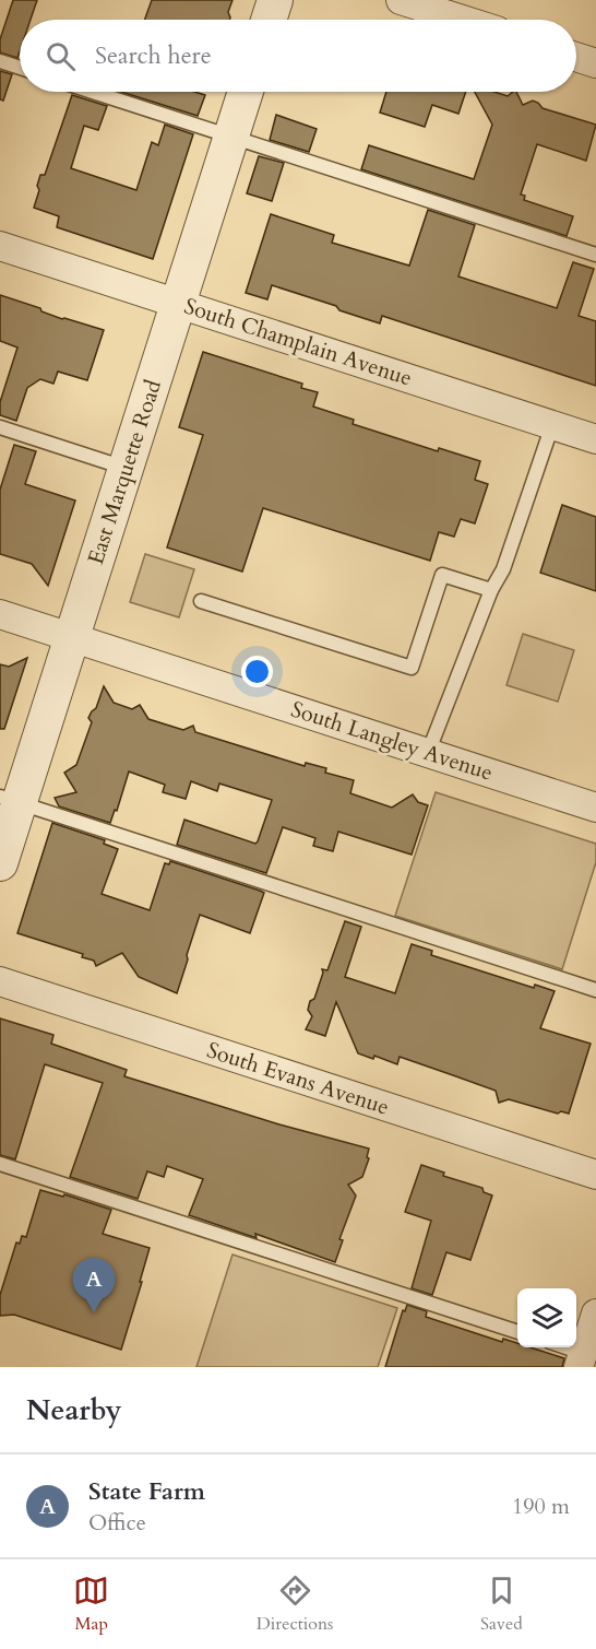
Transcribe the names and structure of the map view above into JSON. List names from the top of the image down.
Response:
{
  "streets": {
    "street": [
      "South Champlain Avenue",
      "East Marquette Road",
      "South Langley Avenue",
      "South Evans Avenue"
    ]
  },
  "crossings": [
    ["South Champlain Avenue", "East Marquette Road"],
    ["East Marquette Road", "South Langley Avenue"]
  ],
  "page": {
    "search": "Search here",
    "pins": "A",
    "heading": "Nearby",
    "list": [
      {
        "mark": "A",
        "name": "State Farm",
        "note": "Office",
        "value": "190 m"
      }
    ],
    "nav": ["Map", "Directions", "Saved"]
  }
}
